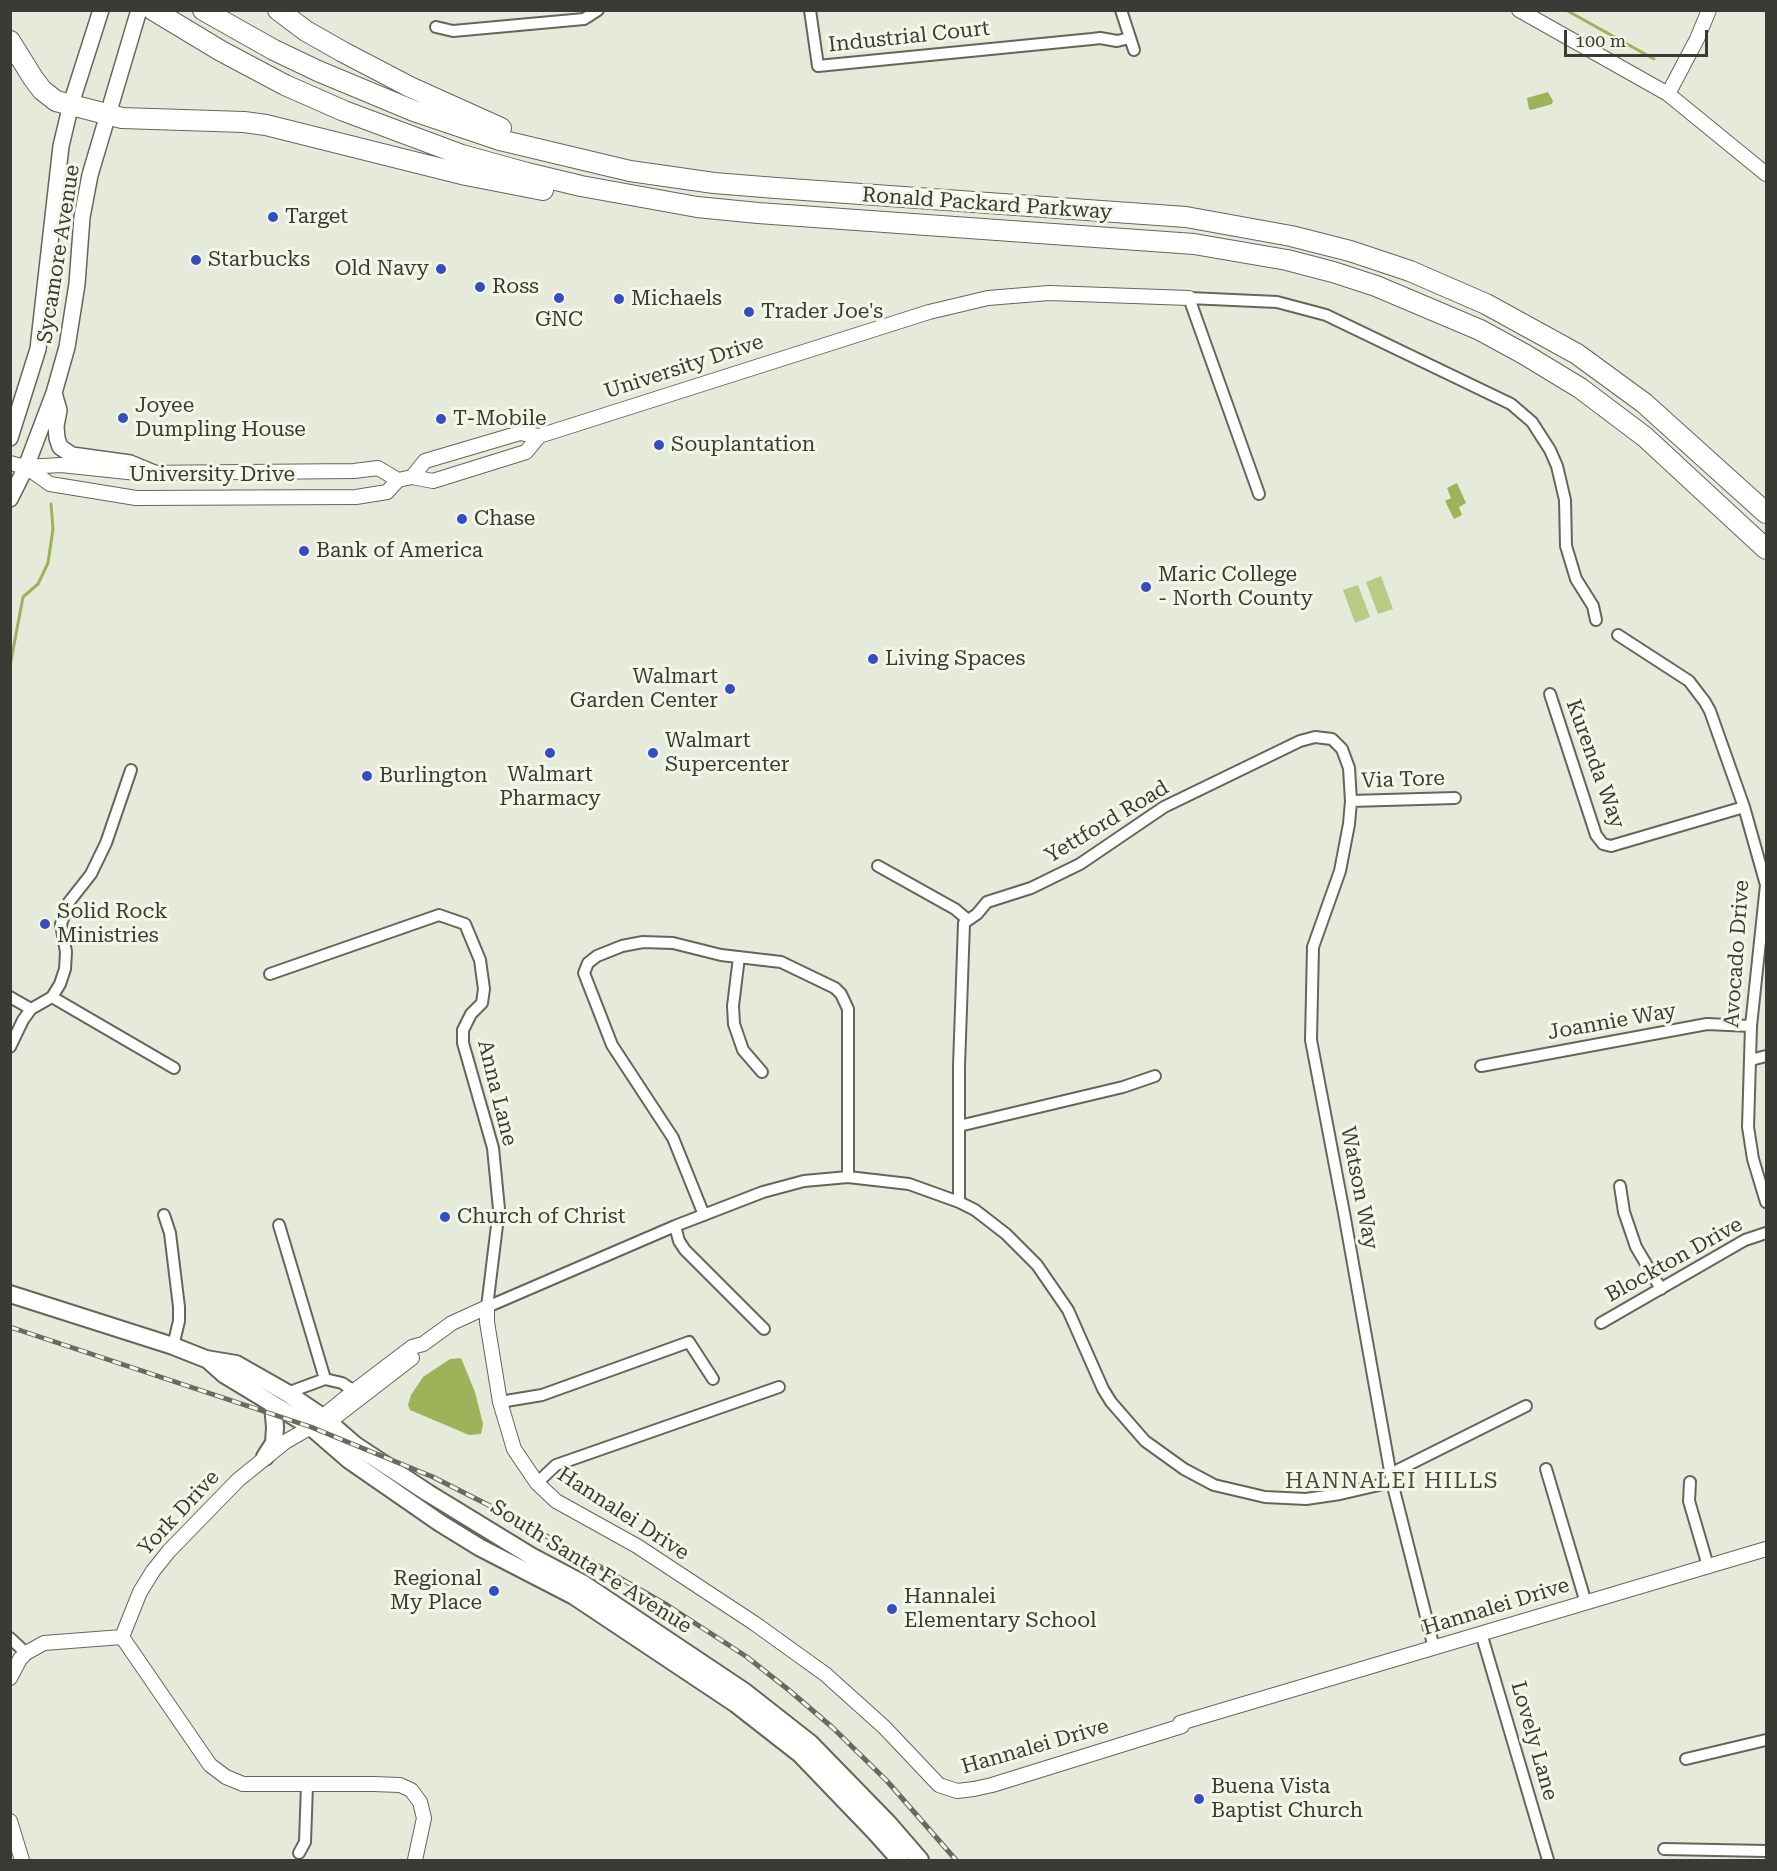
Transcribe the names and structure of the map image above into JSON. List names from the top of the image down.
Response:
{
  "streets": {
    "highway": ["Ronald Packard Parkway"],
    "main road": ["Sycamore Avenue", "South Santa Fe Avenue"],
    "street": [
      "Industrial Court",
      "University Drive",
      "Kurenda Way",
      "Via Tore",
      "Yettford Road",
      "Avocado Drive",
      "Joannie Way",
      "Anna Lane",
      "Watson Way",
      "Blockton Drive",
      "York Drive",
      "Hannalei Drive",
      "Lovely Lane"
    ]
  },
  "crossings": [
    ["Sycamore Avenue", "University Drive"],
    ["Kurenda Way", "Avocado Drive"],
    ["Via Tore", "Watson Way"],
    ["Yettford Road", "Watson Way"],
    ["Avocado Drive", "Joannie Way"],
    ["Anna Lane", "Hannalei Drive"],
    ["Watson Way", "Hannalei Drive"],
    ["York Drive", "South Santa Fe Avenue"],
    ["Hannalei Drive", "Lovely Lane"]
  ],
  "districts": ["HANNALEI HILLS"],
  "places": [
    "Target",
    "Starbucks",
    "Old Navy",
    "Ross",
    "GNC",
    "Michaels",
    "Trader Joe's",
    "Joyee Dumpling House",
    "T-Mobile",
    "Souplantation",
    "Chase",
    "Bank of America",
    "Maric College - North County",
    "Living Spaces",
    "Walmart Garden Center",
    "Walmart Pharmacy",
    "Walmart Supercenter",
    "Burlington",
    "Solid Rock Ministries",
    "Church of Christ",
    "Regional My Place",
    "Hannalei Elementary School",
    "Buena Vista Baptist Church"
  ],
  "scale_bar": "100 m"
}
